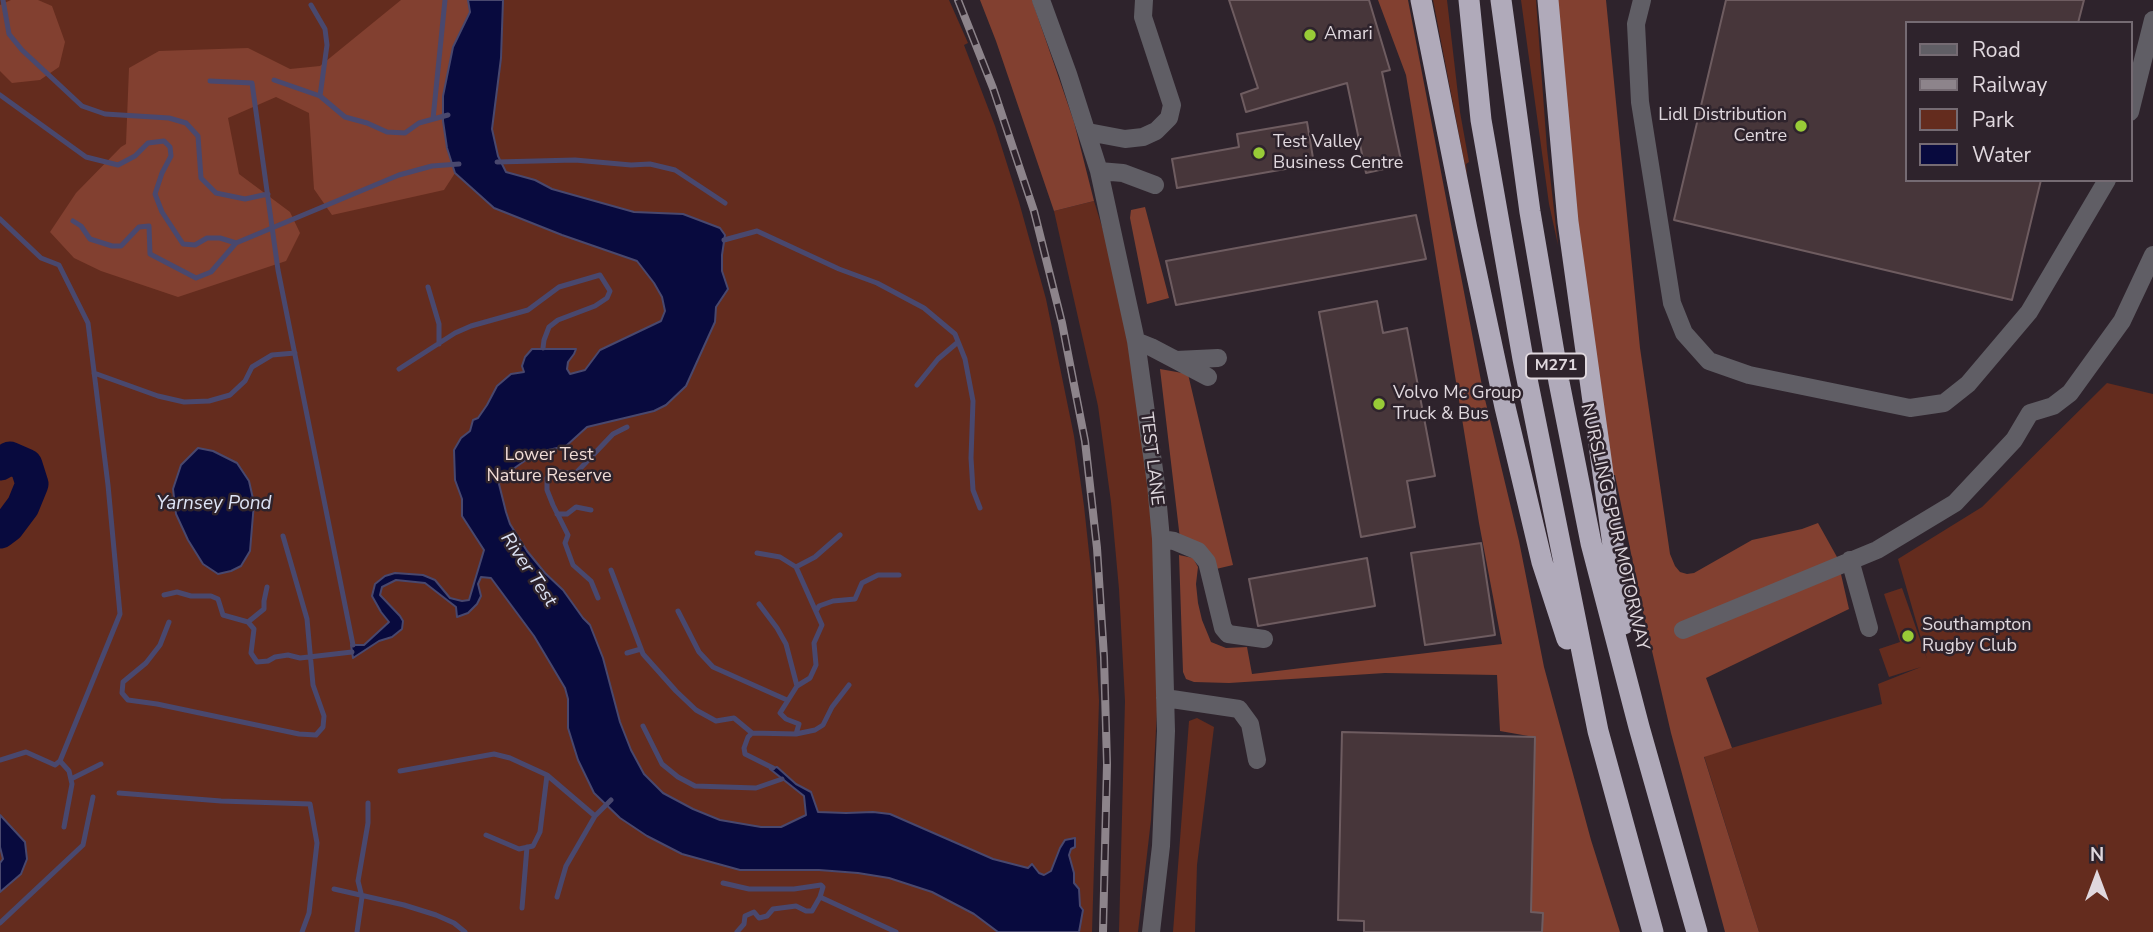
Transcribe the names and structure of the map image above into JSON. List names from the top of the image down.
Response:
{
  "streets": {
    "highway": ["M271", "NURSLING SPUR MOTORWAY"],
    "street": ["TEST LANE"]
  },
  "crossings": [
    ["M271", "NURSLING SPUR MOTORWAY"]
  ],
  "water": ["Yarnsey Pond", "River Test"],
  "parks": ["Lower Test Nature Reserve"],
  "places": [
    "Amari",
    "Lidl Distribution Centre",
    "Test Valley Business Centre",
    "Volvo Mc Group Truck & Bus",
    "Southampton Rugby Club"
  ],
  "legend": [
    "Road",
    "Railway",
    "Park",
    "Water"
  ],
  "north": "top"
}
